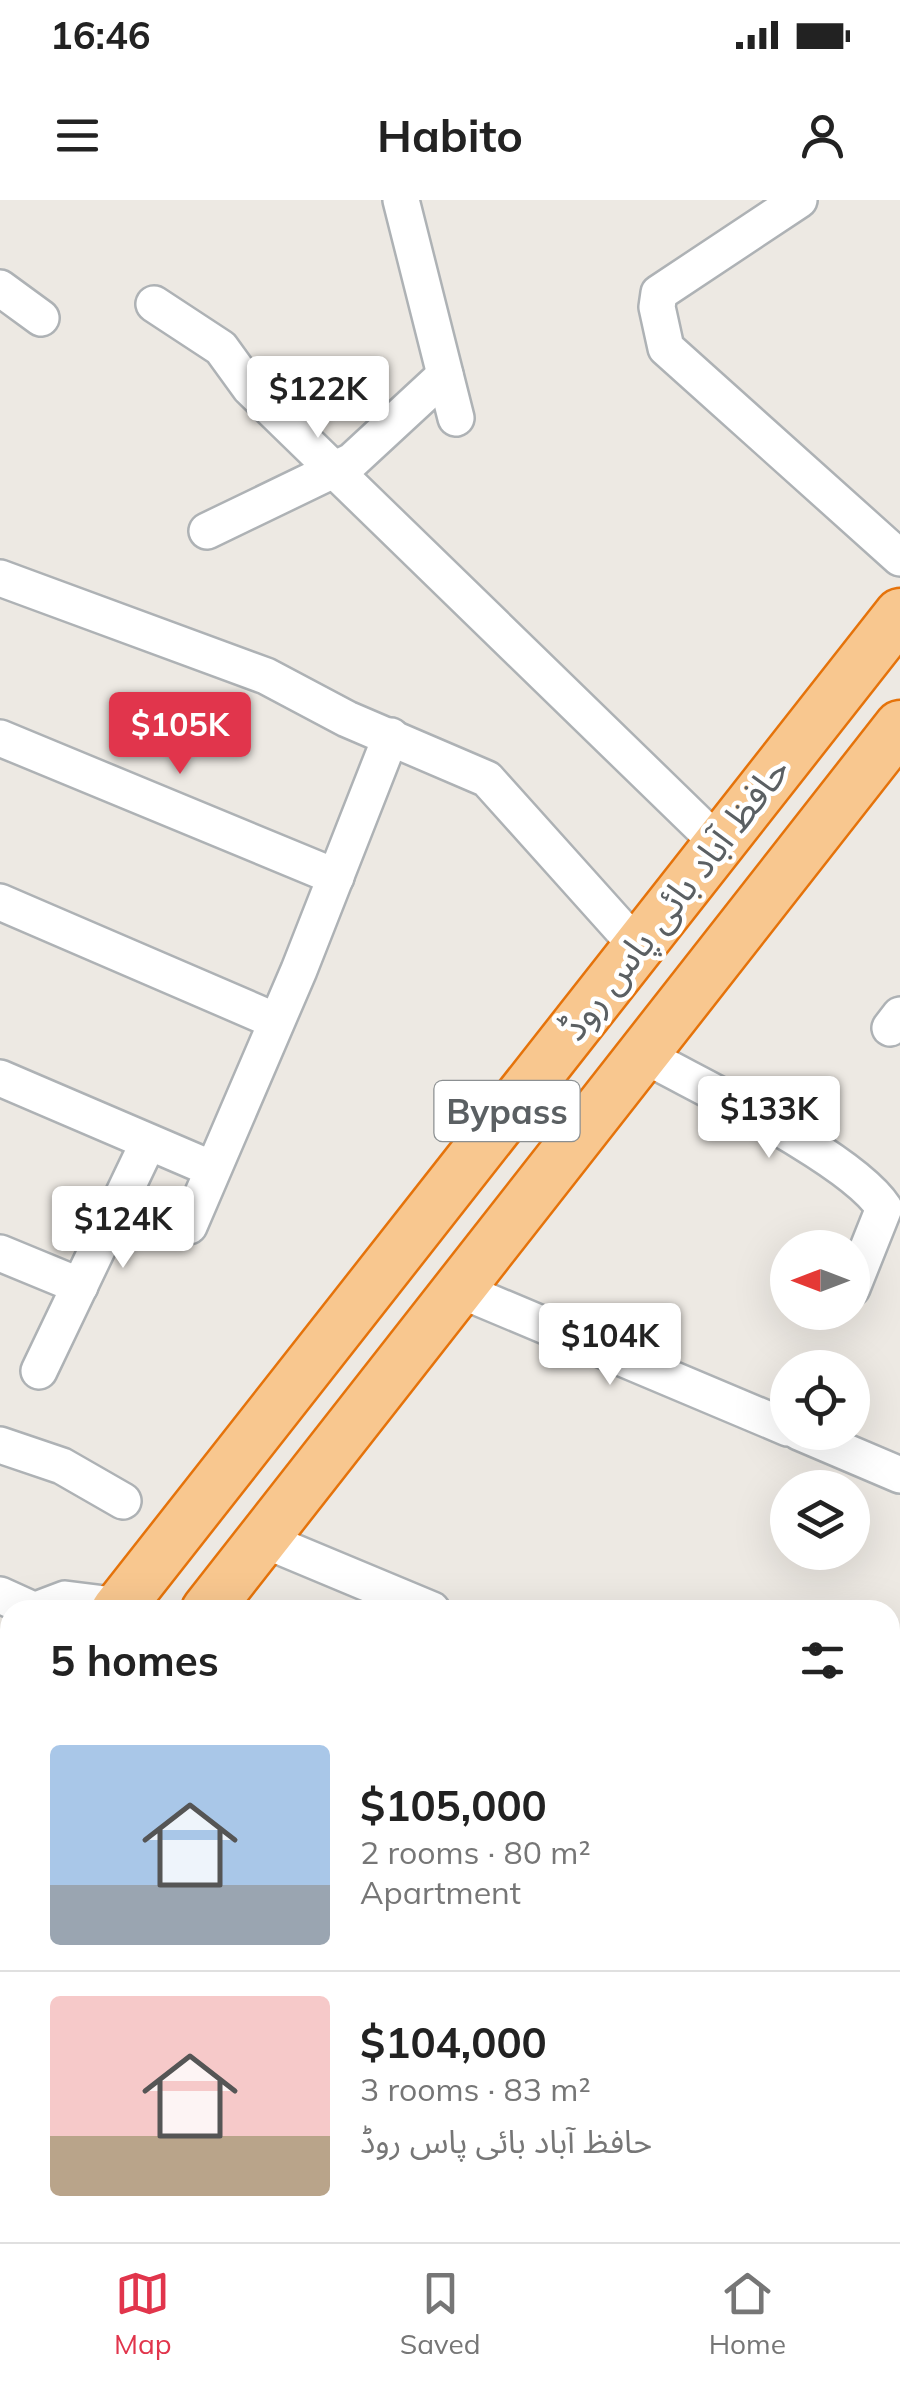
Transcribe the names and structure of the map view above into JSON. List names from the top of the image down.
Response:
{
  "streets": {
    "highway": ["حافظ آباد بائی پاس روڈ", "Bypass"]
  },
  "north": "left",
  "page": {
    "status": "16:46",
    "header": "Habito",
    "price": [
      "$122K",
      "$105K",
      "$133K",
      "$124K",
      "$104K"
    ],
    "heading": "5 homes",
    "list": [
      {
        "name": "$105,000",
        "note": "2 rooms · 80 m² · Apartment"
      },
      {
        "name": "$104,000",
        "note": "3 rooms · 83 m² · حافظ آباد بائی پاس روڈ"
      }
    ],
    "tabs": ["Map", "Saved", "Home"]
  }
}
